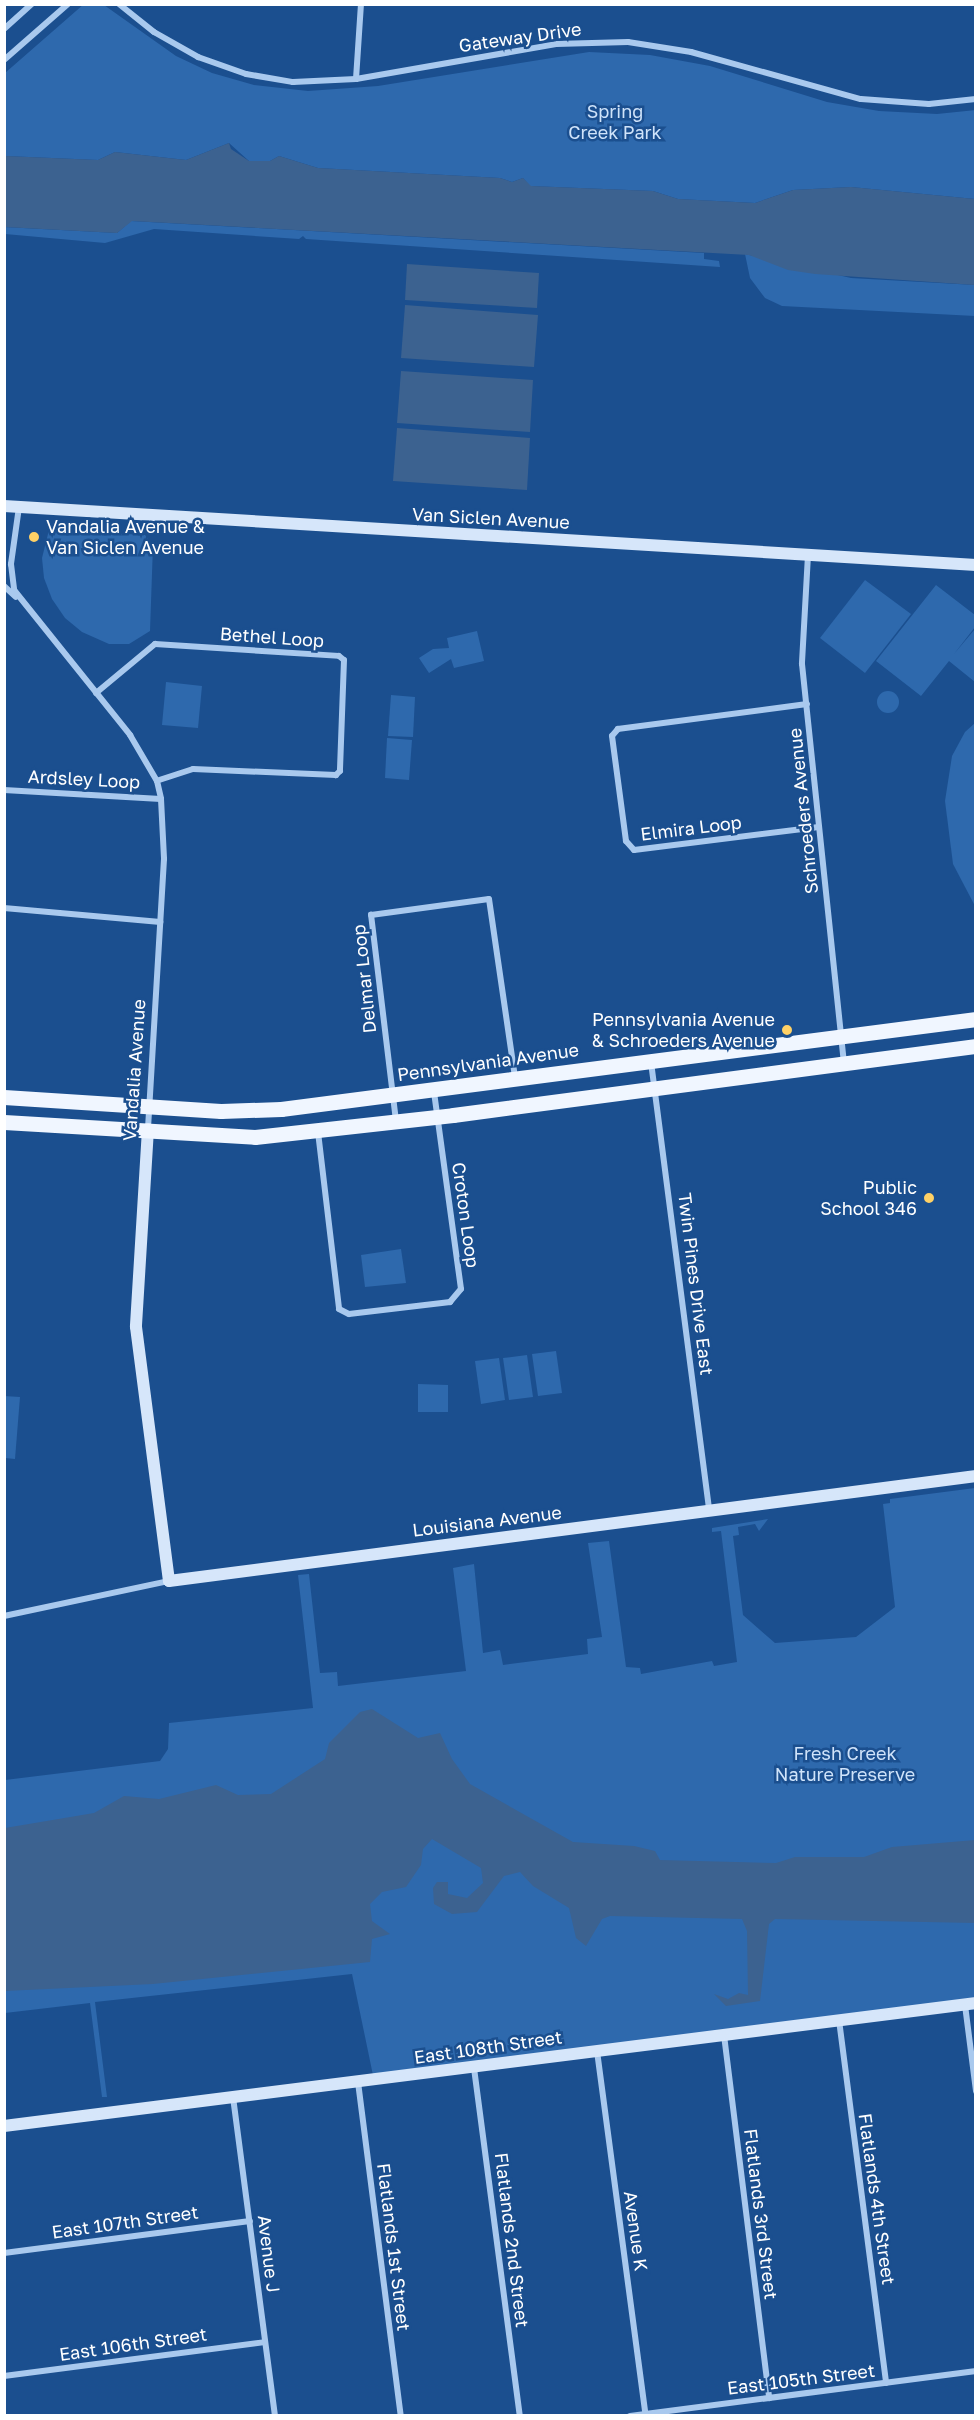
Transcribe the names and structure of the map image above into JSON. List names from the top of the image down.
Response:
{
  "streets": {
    "main road": ["Pennsylvania Avenue"],
    "street": [
      "Gateway Drive",
      "Van Siclen Avenue",
      "Bethel Loop",
      "Ardsley Loop",
      "Schroeders Avenue",
      "Elmira Loop",
      "Delmar Loop",
      "Vandalia Avenue",
      "Croton Loop",
      "Twin Pines Drive East",
      "Louisiana Avenue",
      "East 108th Street",
      "Flatlands 4th Street",
      "Flatlands 3rd Street",
      "East 107th Street",
      "Avenue K",
      "Flatlands 2nd Street",
      "Flatlands 1st Street",
      "Avenue J",
      "East 106th Street",
      "East 105th Street"
    ]
  },
  "crossings": [
    ["Van Siclen Avenue", "Schroeders Avenue"],
    ["Van Siclen Avenue", "Vandalia Avenue"],
    ["Bethel Loop", "Vandalia Avenue"],
    ["Ardsley Loop", "Vandalia Avenue"],
    ["Schroeders Avenue", "Elmira Loop"],
    ["Schroeders Avenue", "Pennsylvania Avenue"],
    ["Delmar Loop", "Pennsylvania Avenue"],
    ["Pennsylvania Avenue", "Vandalia Avenue"],
    ["Pennsylvania Avenue", "Croton Loop"],
    ["Pennsylvania Avenue", "Twin Pines Drive East"],
    ["Vandalia Avenue", "Louisiana Avenue"],
    ["Twin Pines Drive East", "Louisiana Avenue"],
    ["East 108th Street", "Flatlands 4th Street"],
    ["East 108th Street", "Flatlands 3rd Street"],
    ["East 108th Street", "Avenue K"],
    ["East 108th Street", "Flatlands 2nd Street"],
    ["East 108th Street", "Flatlands 1st Street"],
    ["East 108th Street", "Avenue J"],
    ["Flatlands 4th Street", "East 105th Street"],
    ["Flatlands 3rd Street", "East 105th Street"],
    ["East 107th Street", "Avenue J"],
    ["Avenue K", "East 105th Street"],
    ["Avenue J", "East 106th Street"]
  ],
  "parks": ["Spring Creek Park", "Fresh Creek Nature Preserve"],
  "places": ["Vandalia Avenue & Van Siclen Avenue", "Pennsylvania Avenue & Schroeders Avenue", "Public School 346"]
}
